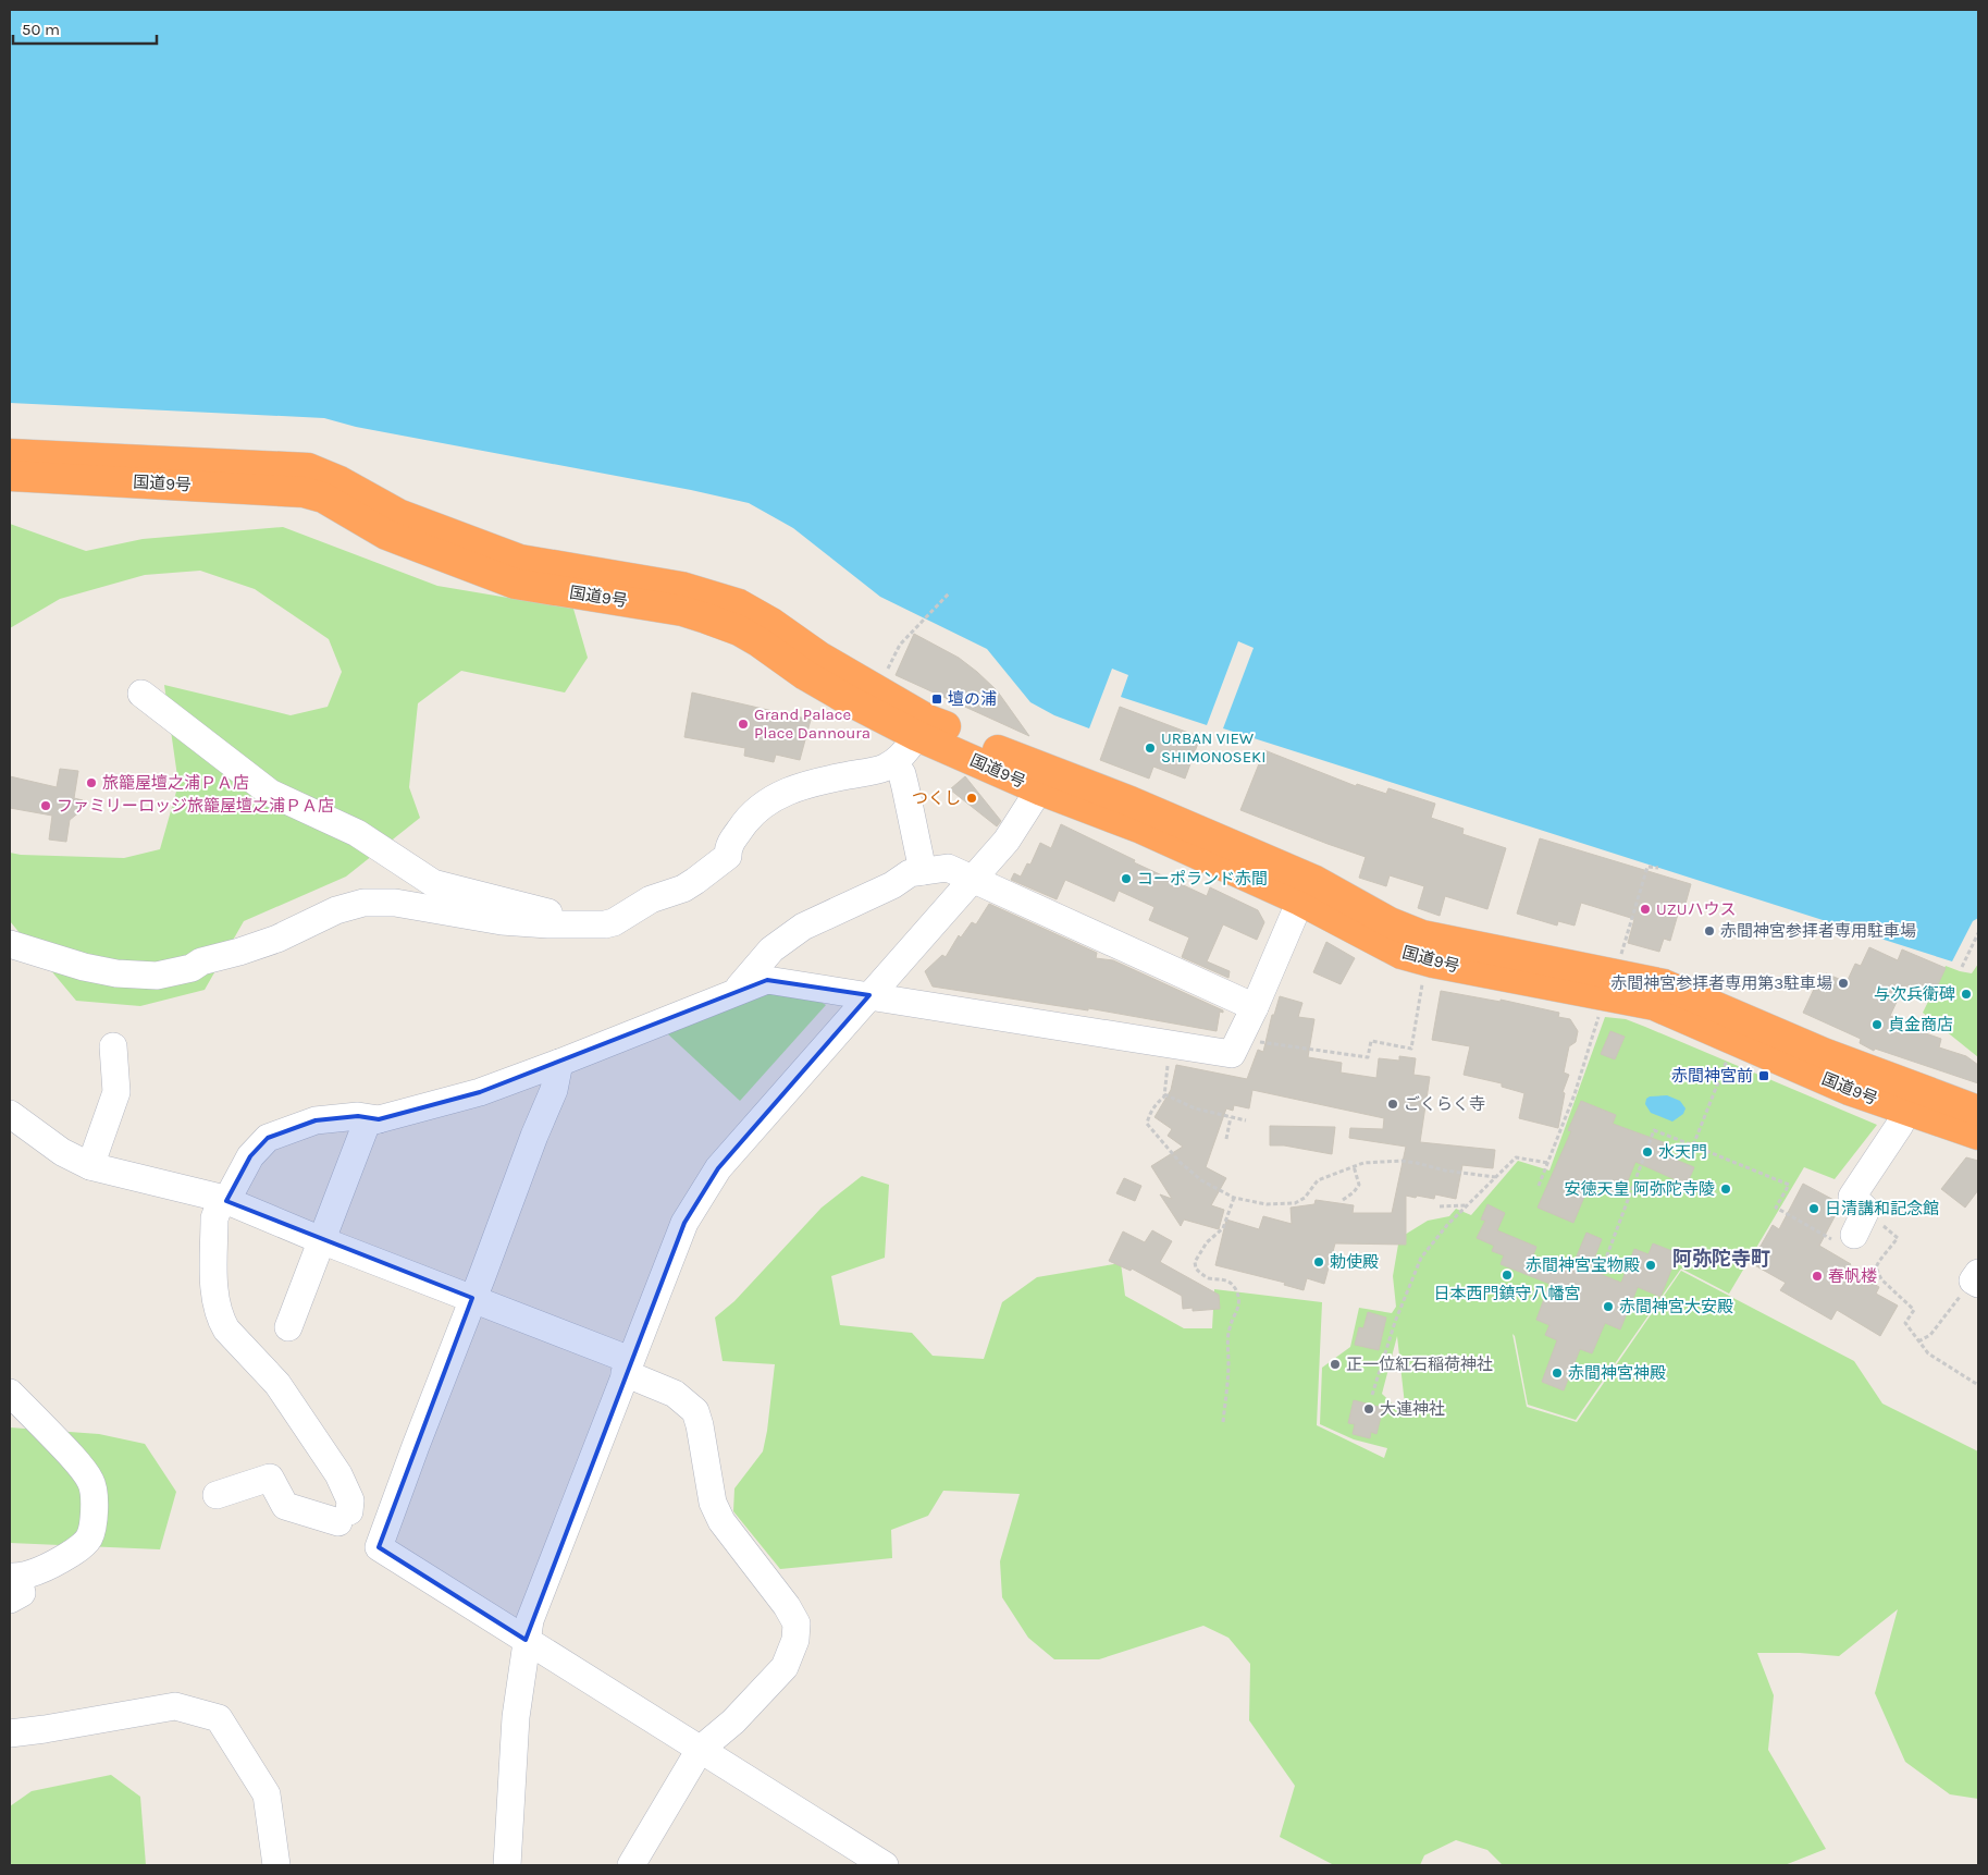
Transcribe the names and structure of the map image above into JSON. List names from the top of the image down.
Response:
{
  "streets": {
    "highway": ["国道9号"]
  },
  "districts": ["阿弥陀寺町"],
  "places": {
    "transit": ["壇の浦", "赤間神宮前"],
    "other": [
      "Grand Palace Place Dannoura",
      "URBAN VIEW SHIMONOSEKI",
      "旅籠屋壇之浦ＰＡ店",
      "つくし",
      "ファミリーロッジ旅籠屋壇之浦ＰＡ店",
      "コーポランド赤間",
      "UZUハウス",
      "赤間神宮参拝者専用駐車場",
      "赤間神宮参拝者専用第3駐車場",
      "与次兵衛碑",
      "貞金商店",
      "ごくらく寺",
      "水天門",
      "安徳天皇 阿弥陀寺陵",
      "日清講和記念館",
      "勅使殿",
      "赤間神宮宝物殿",
      "日本西門鎮守八幡宮",
      "春帆楼",
      "赤間神宮大安殿",
      "正一位紅石稲荷神社",
      "赤間神宮神殿",
      "大連神社"
    ]
  },
  "scale_bar": "50 m"
}
